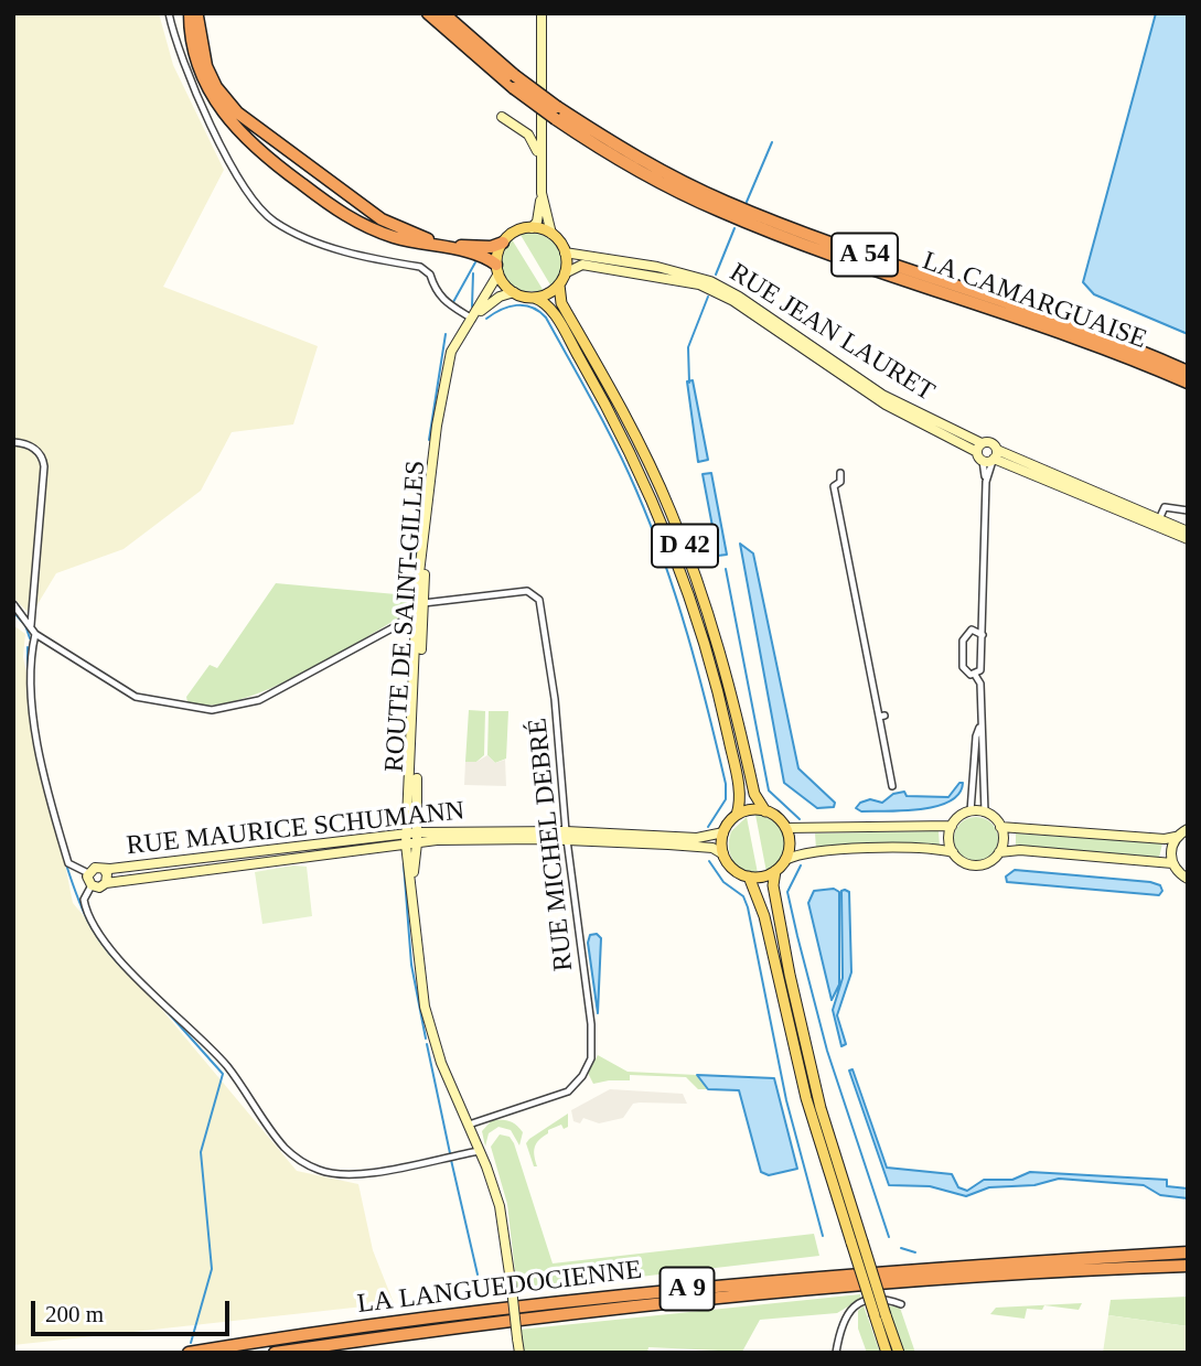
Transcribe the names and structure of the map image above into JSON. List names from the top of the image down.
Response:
{
  "streets": {
    "highway": [
      "A 54",
      "LA CAMARGUAISE",
      "LA LANGUEDOCIENNE",
      "A 9"
    ],
    "main road": [
      "RUE JEAN LAURET",
      "D 42",
      "ROUTE DE SAINT-GILLES",
      "RUE MAURICE SCHUMANN"
    ],
    "street": ["RUE MICHEL DEBRÉ"]
  },
  "crossings": [
    ["RUE JEAN LAURET", "D 42"],
    ["RUE JEAN LAURET", "ROUTE DE SAINT-GILLES"],
    ["D 42", "ROUTE DE SAINT-GILLES"],
    ["D 42", "RUE MAURICE SCHUMANN"],
    ["ROUTE DE SAINT-GILLES", "RUE MAURICE SCHUMANN"],
    ["ROUTE DE SAINT-GILLES", "RUE MICHEL DEBRÉ"],
    ["RUE MAURICE SCHUMANN", "RUE MICHEL DEBRÉ"]
  ],
  "scale_bar": "200 m"
}
